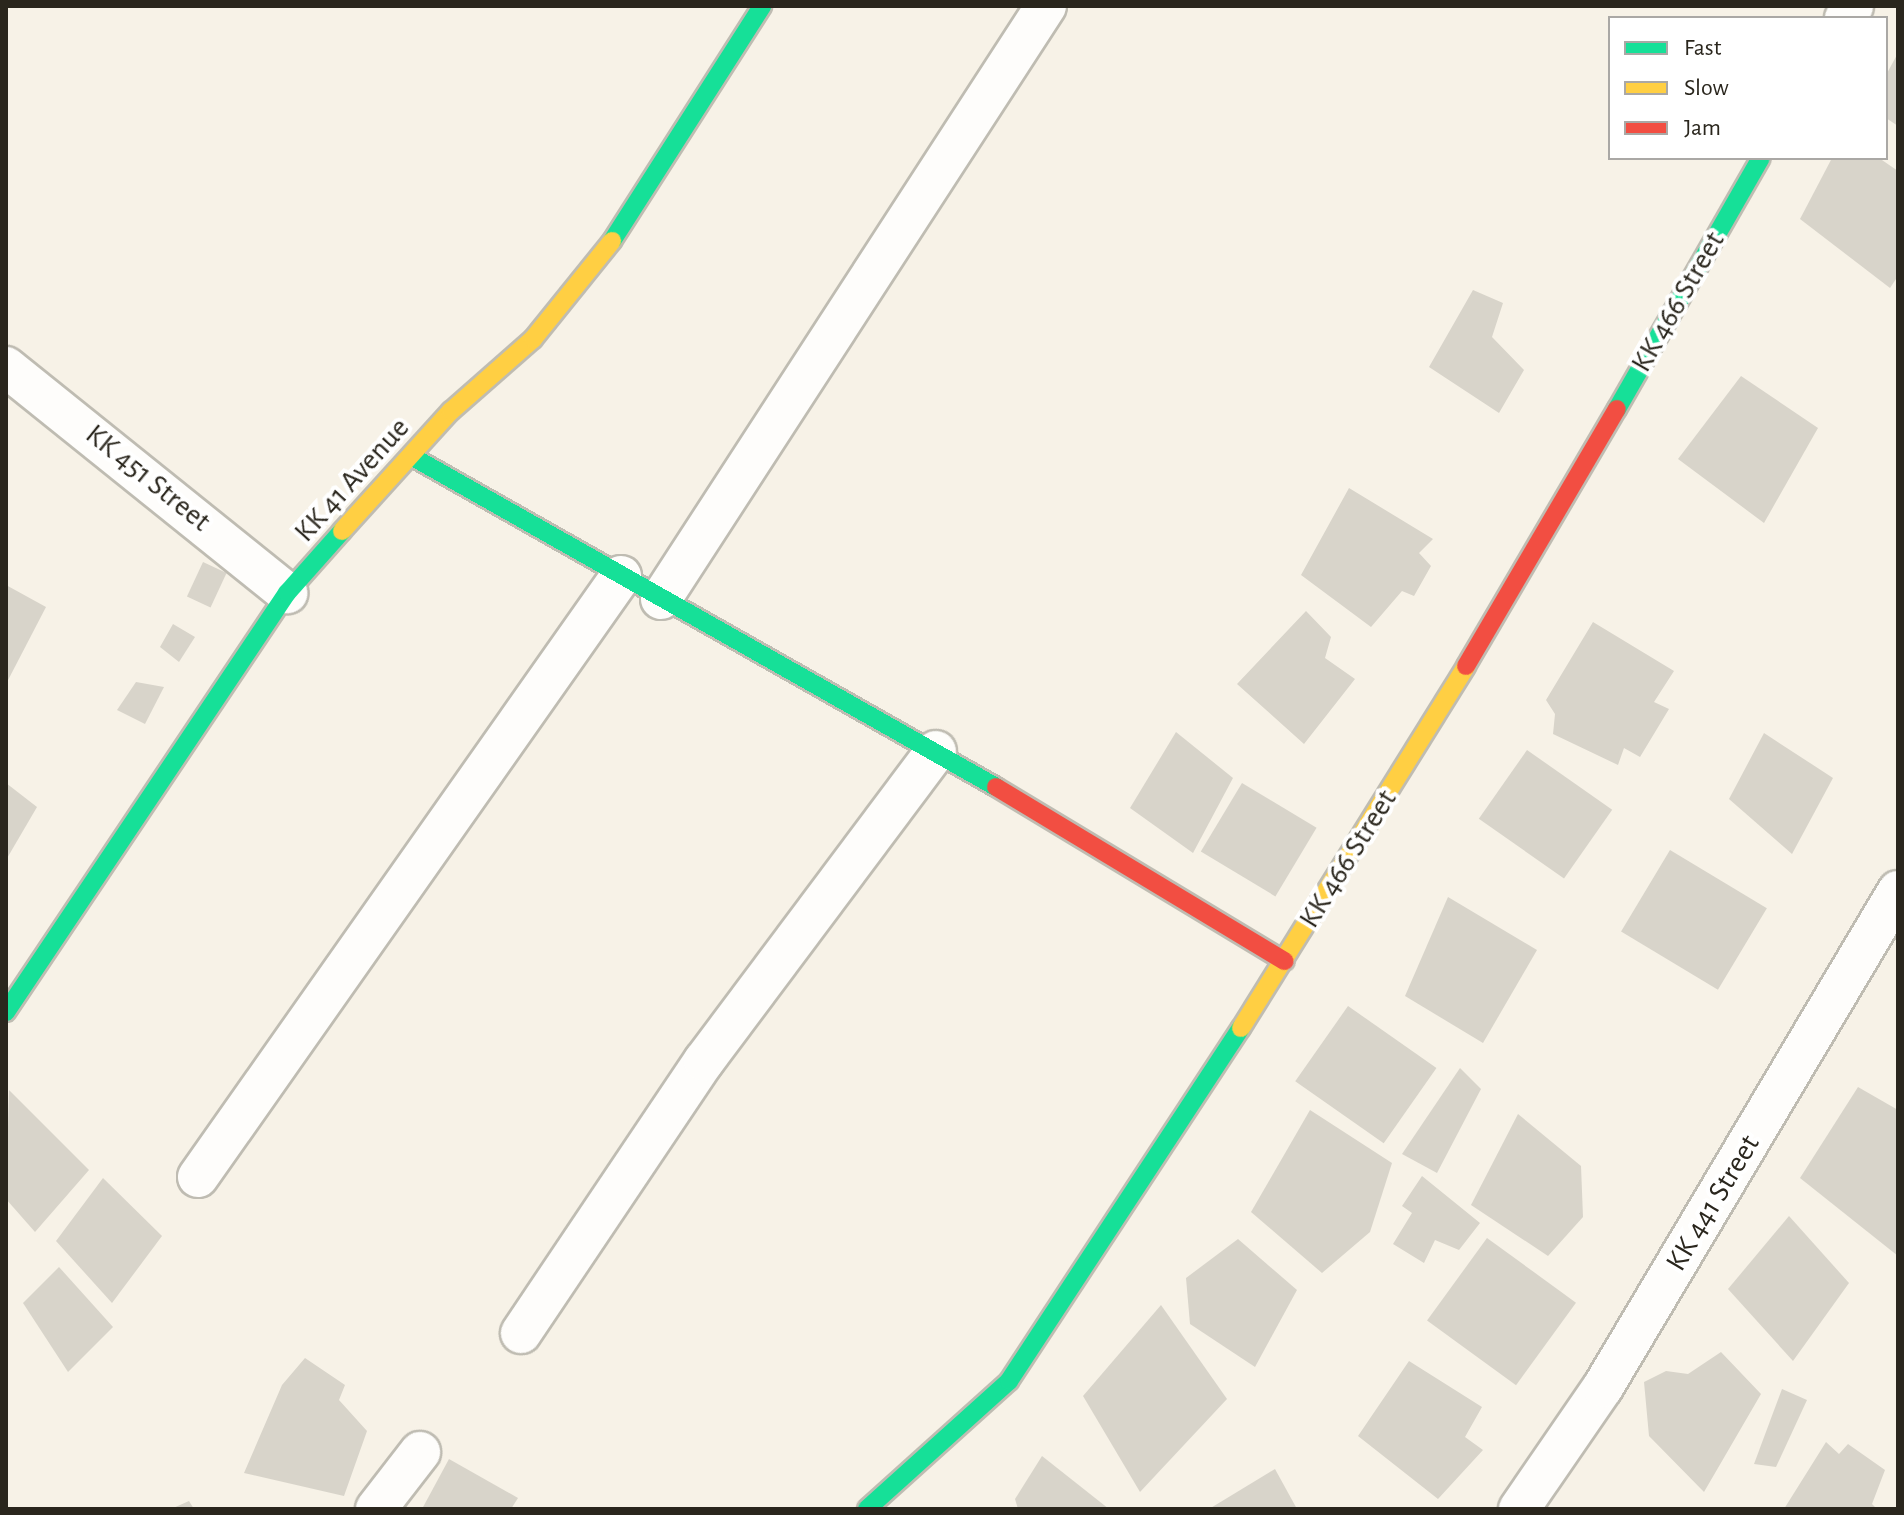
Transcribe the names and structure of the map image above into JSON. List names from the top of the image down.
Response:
{
  "streets": {
    "street": [
      "KK 466 Street",
      "KK 451 Street",
      "KK 41 Avenue",
      "KK 441 Street"
    ]
  },
  "crossings": [
    ["KK 451 Street", "KK 41 Avenue"]
  ],
  "legend": ["Fast", "Slow", "Jam"]
}
